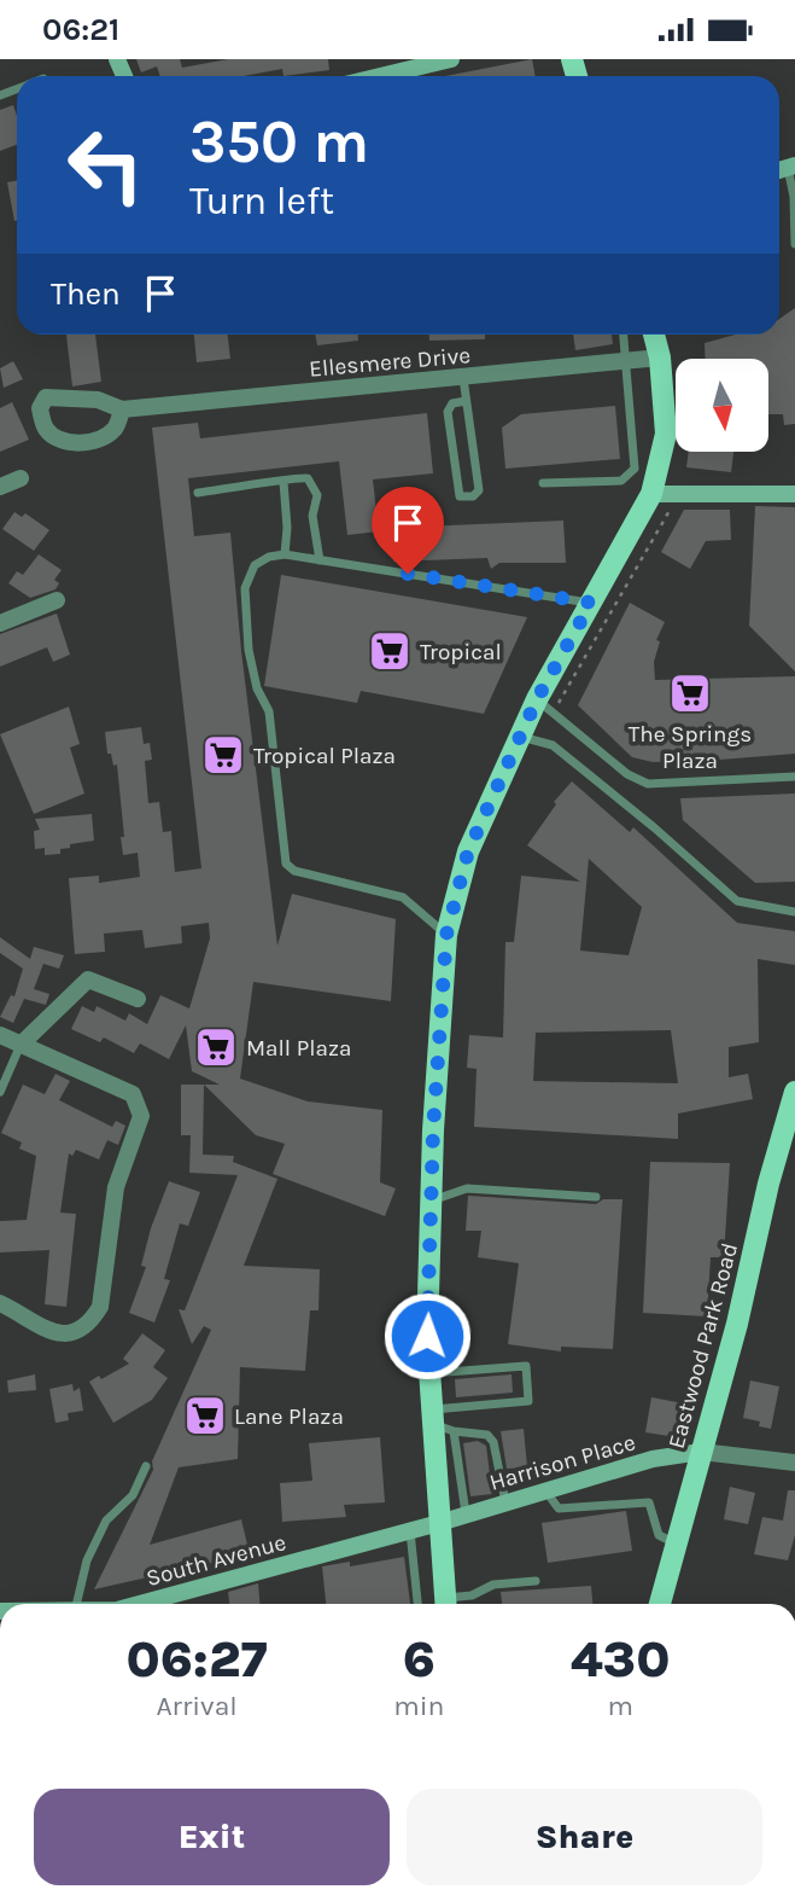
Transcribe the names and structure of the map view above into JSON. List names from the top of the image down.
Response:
{
  "streets": {
    "main road": ["Eastwood Park Road", "Harrison Place", "South Avenue"],
    "street": ["Ellesmere Drive"]
  },
  "crossings": [
    ["Eastwood Park Road", "Harrison Place"],
    ["Harrison Place", "South Avenue"]
  ],
  "places": {
    "supermarket": [
      "Tropical",
      "The Springs Plaza",
      "Tropical Plaza",
      "Mall Plaza",
      "Lane Plaza"
    ]
  },
  "north": "bottom",
  "page": {
    "status": "06:21",
    "turn": ["350 m", "Turn left"],
    "then": "Then",
    "eta": [
      "06:27",
      "Arrival",
      "6",
      "min",
      "430",
      "m"
    ],
    "buttons": ["Exit", "Share"]
  }
}
